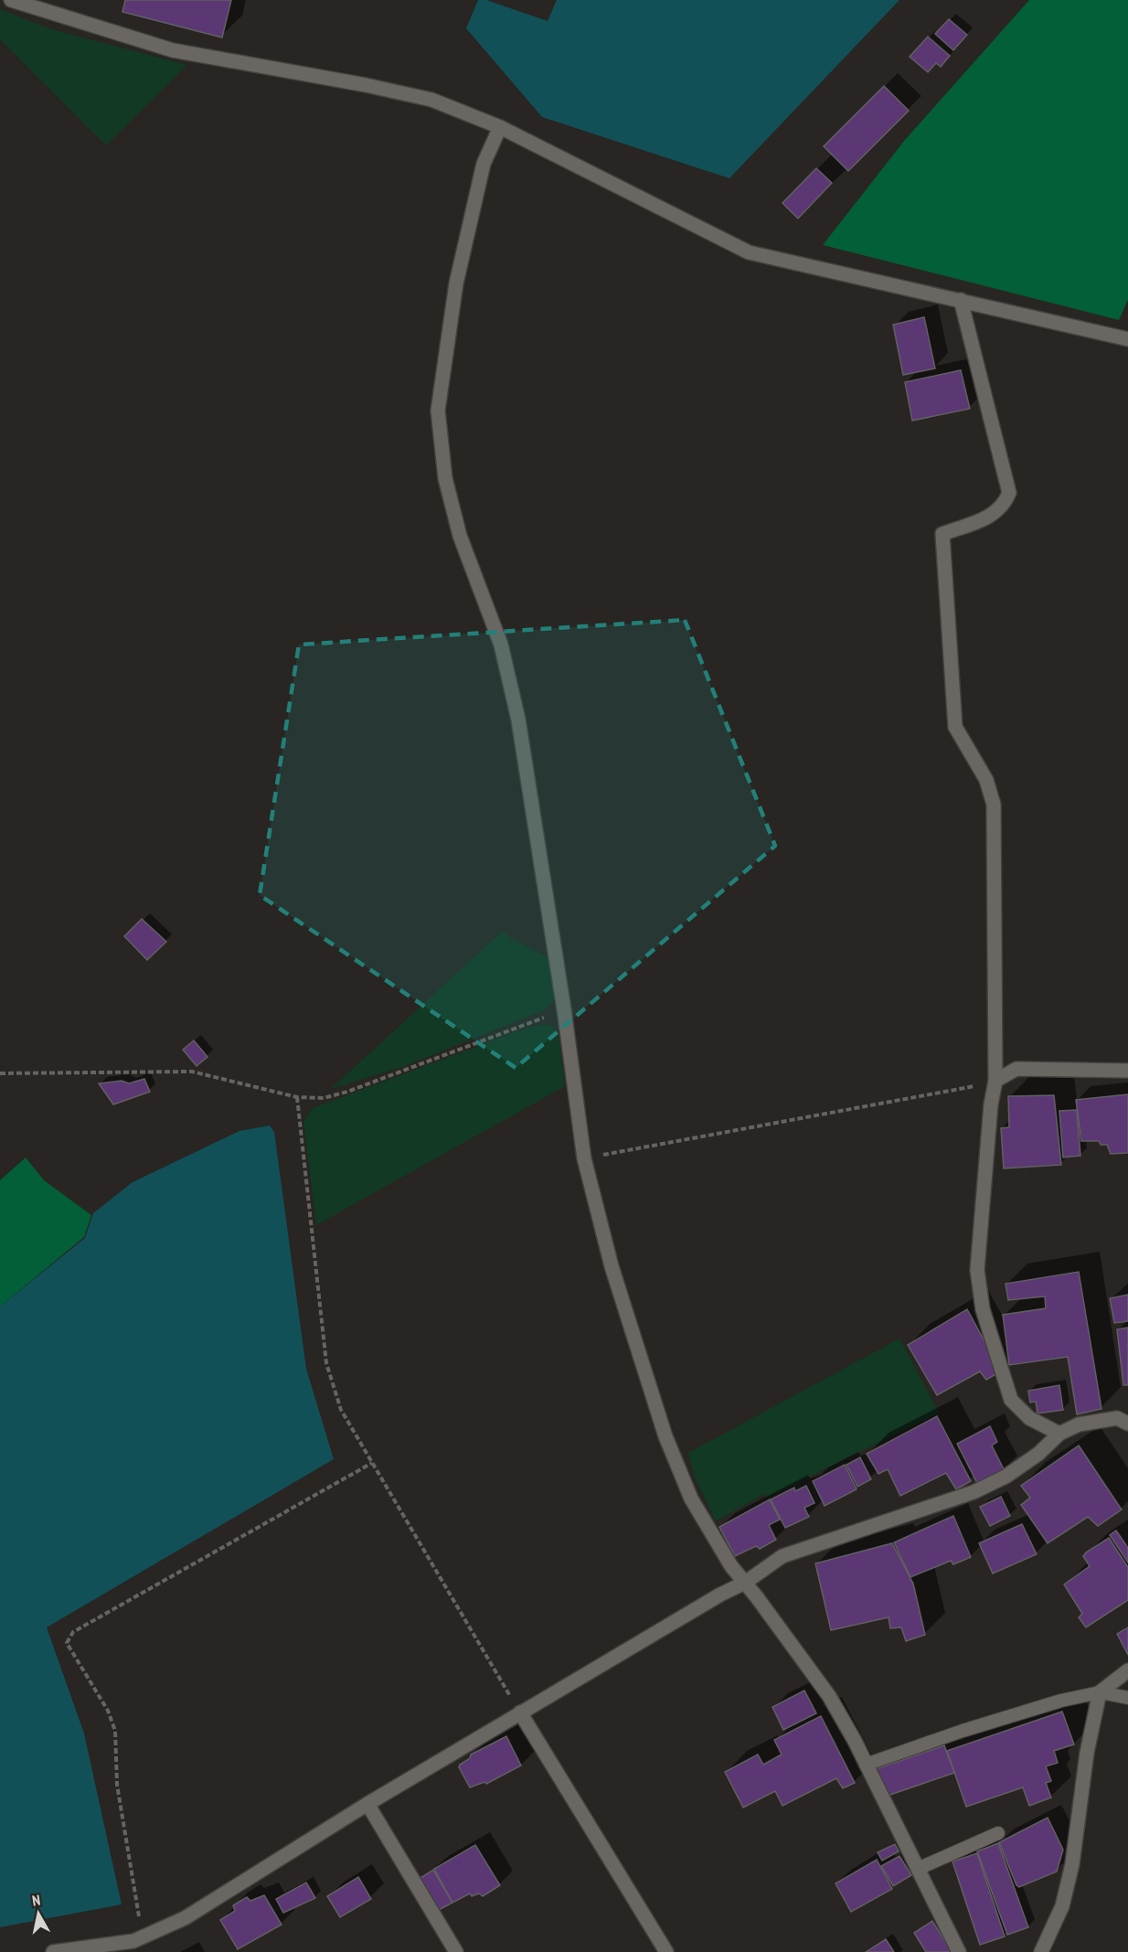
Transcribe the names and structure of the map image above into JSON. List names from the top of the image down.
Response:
{
  "north": "top"
}
